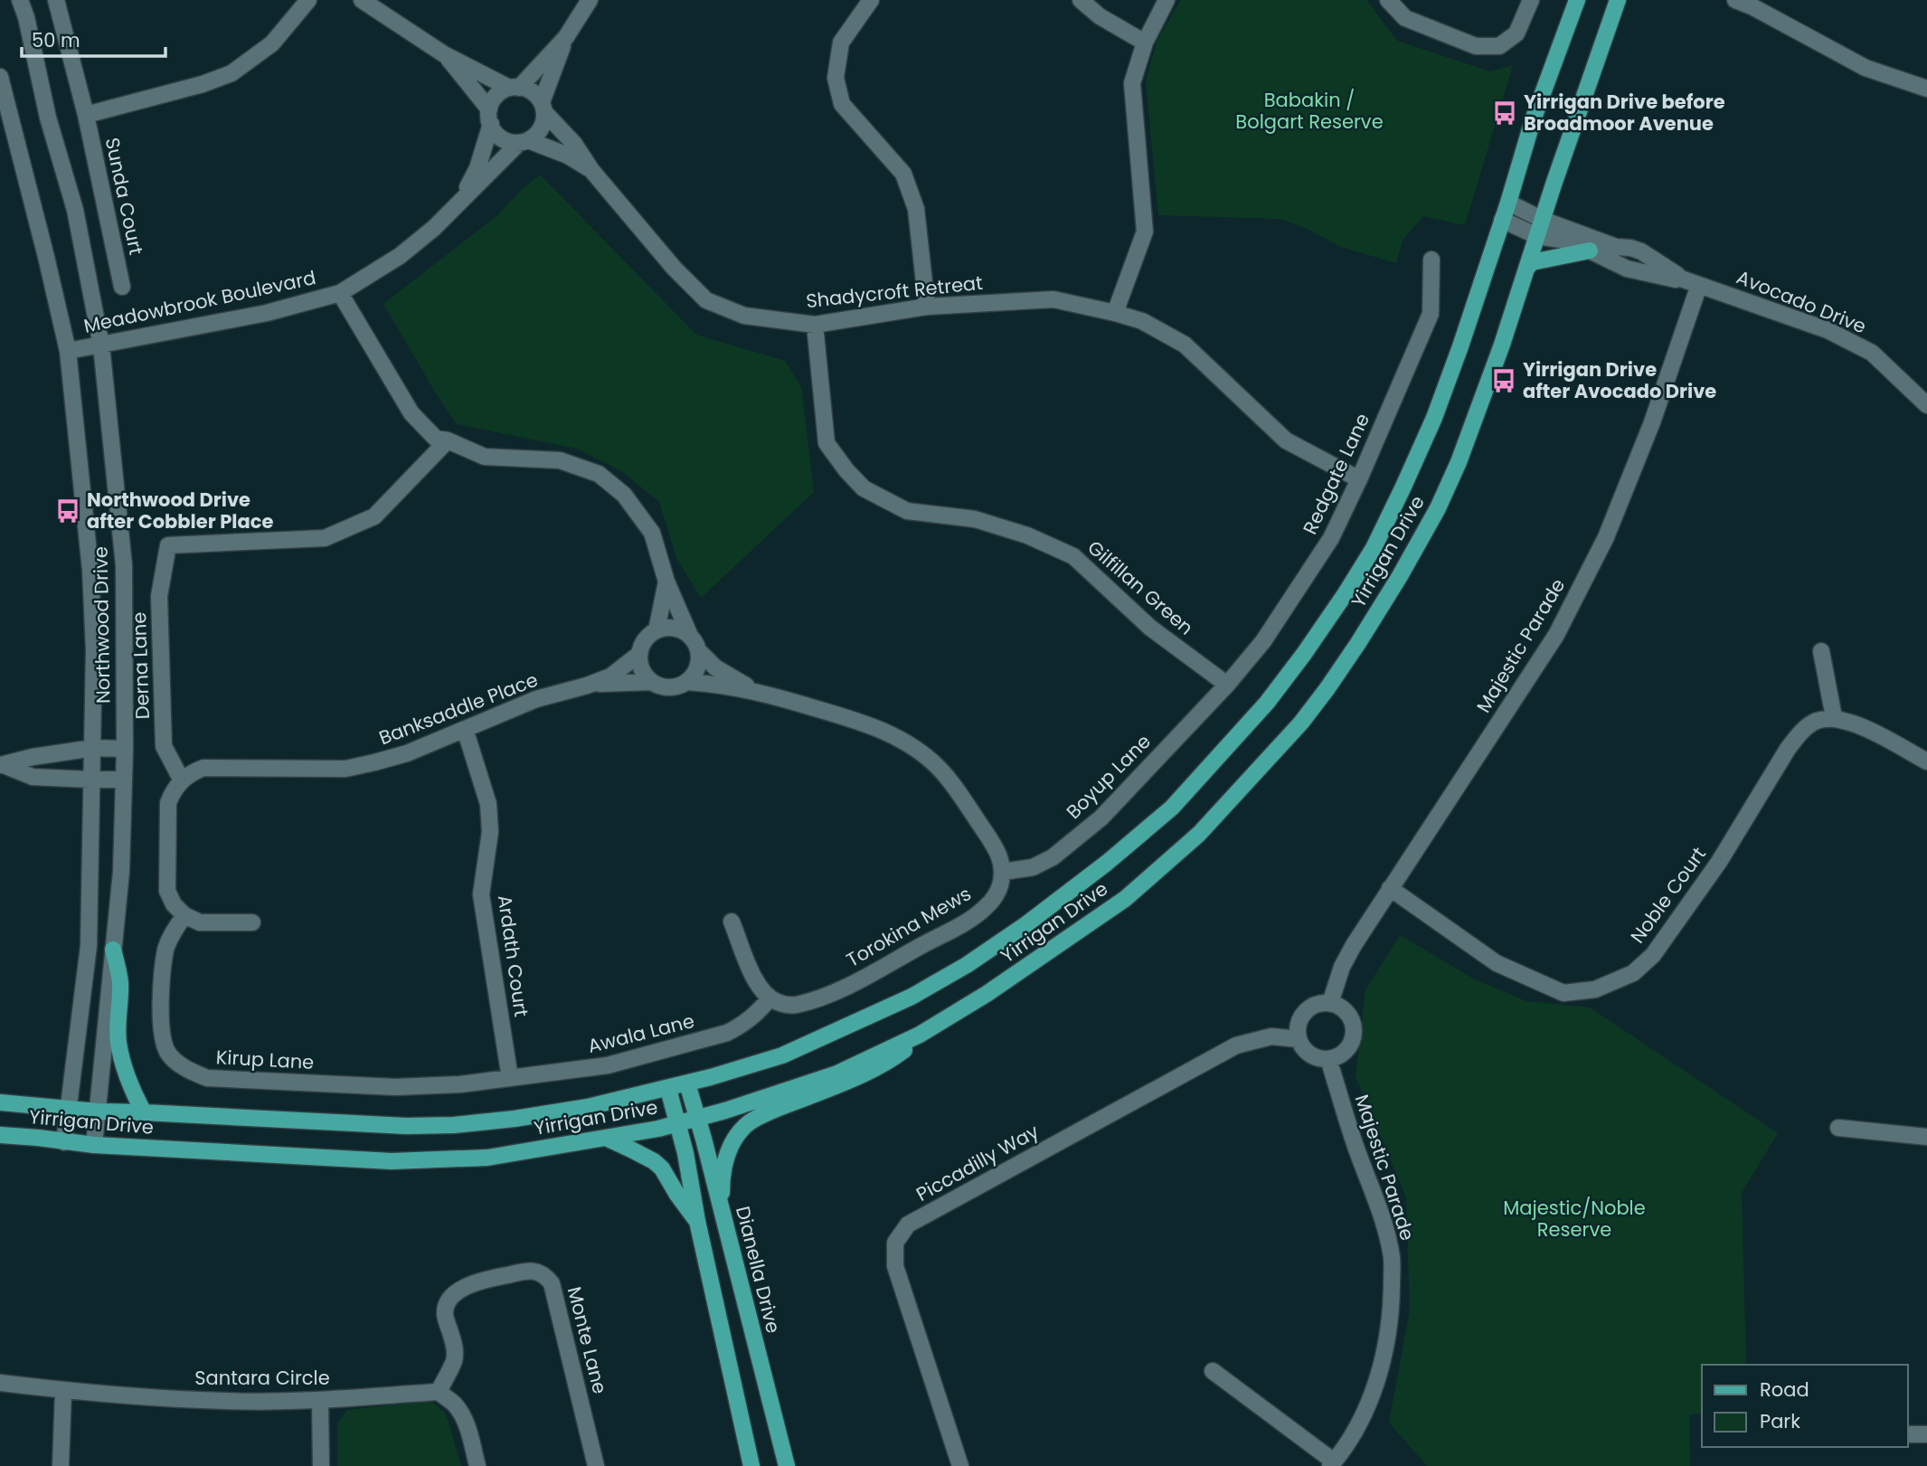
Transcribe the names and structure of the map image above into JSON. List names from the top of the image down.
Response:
{
  "streets": {
    "main road": ["Yirrigan Drive", "Dianella Drive"],
    "street": [
      "Sunda Court",
      "Shadycroft Retreat",
      "Meadowbrook Boulevard",
      "Avocado Drive",
      "Redgate Lane",
      "Gilfillan Green",
      "Northwood Drive",
      "Majestic Parade",
      "Derna Lane",
      "Banksaddle Place",
      "Boyup Lane",
      "Noble Court",
      "Torokina Mews",
      "Ardath Court",
      "Awala Lane",
      "Kirup Lane",
      "Piccadilly Way",
      "Monte Lane",
      "Santara Circle"
    ]
  },
  "crossings": [
    ["Shadycroft Retreat", "Meadowbrook Boulevard"],
    ["Shadycroft Retreat", "Redgate Lane"],
    ["Shadycroft Retreat", "Gilfillan Green"],
    ["Meadowbrook Boulevard", "Northwood Drive"],
    ["Avocado Drive", "Yirrigan Drive"],
    ["Avocado Drive", "Majestic Parade"],
    ["Redgate Lane", "Gilfillan Green"],
    ["Redgate Lane", "Boyup Lane"],
    ["Yirrigan Drive", "Northwood Drive"],
    ["Yirrigan Drive", "Dianella Drive"],
    ["Gilfillan Green", "Boyup Lane"],
    ["Majestic Parade", "Noble Court"],
    ["Majestic Parade", "Piccadilly Way"],
    ["Derna Lane", "Banksaddle Place"],
    ["Banksaddle Place", "Ardath Court"],
    ["Boyup Lane", "Torokina Mews"],
    ["Torokina Mews", "Awala Lane"],
    ["Ardath Court", "Awala Lane"],
    ["Ardath Court", "Kirup Lane"],
    ["Awala Lane", "Kirup Lane"],
    ["Monte Lane", "Santara Circle"]
  ],
  "parks": ["Babakin / Bolgart Reserve", "Majestic/Noble Reserve"],
  "places": {
    "bus stop": ["Yirrigan Drive before Broadmoor Avenue", "Yirrigan Drive after Avocado Drive", "Northwood Drive after Cobbler Place"]
  },
  "legend": ["Road", "Park"],
  "scale_bar": "50 m"
}
